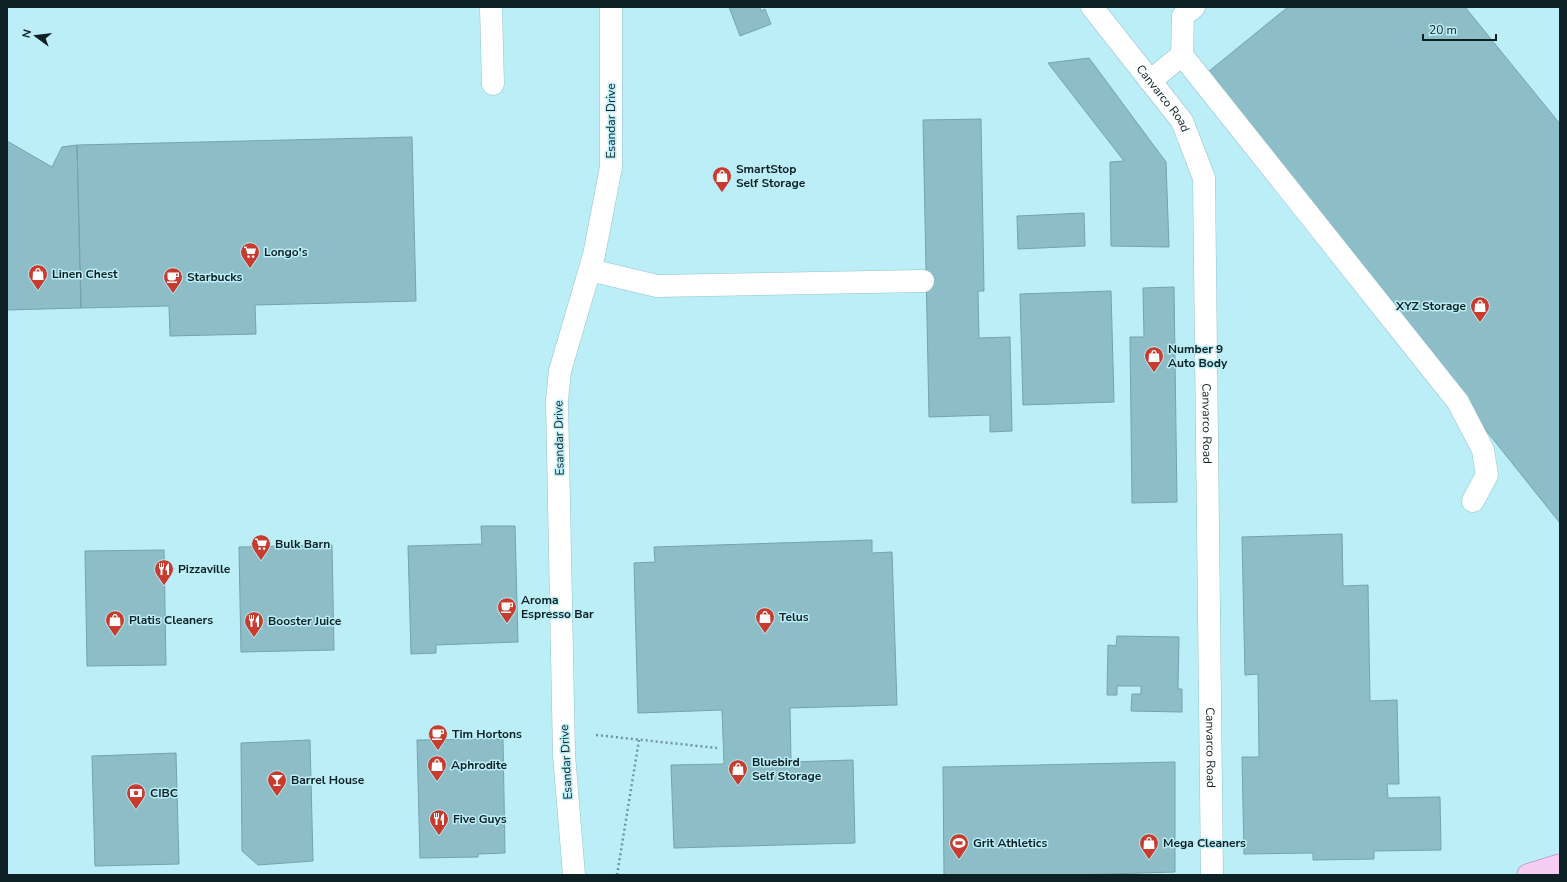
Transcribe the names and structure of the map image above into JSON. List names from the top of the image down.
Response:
{
  "streets": {
    "street": ["Canvarco Road", "Esandar Drive"]
  },
  "places": {
    "shop": [
      "SmartStop Self Storage",
      "Linen Chest",
      "XYZ Storage",
      "Number 9 Auto Body",
      "Telus",
      "Platis Cleaners",
      "Aphrodite",
      "Bluebird Self Storage",
      "Mega Cleaners"
    ],
    "supermarket": ["Longo's", "Bulk Barn"],
    "cafe": ["Starbucks", "Aroma Espresso Bar", "Tim Hortons"],
    "restaurant": ["Pizzaville", "Booster Juice", "Five Guys"],
    "bar": ["Barrel House"],
    "bank": ["CIBC"],
    "sports": ["Grit Athletics"]
  },
  "scale_bar": "20 m",
  "north": "left"
}
